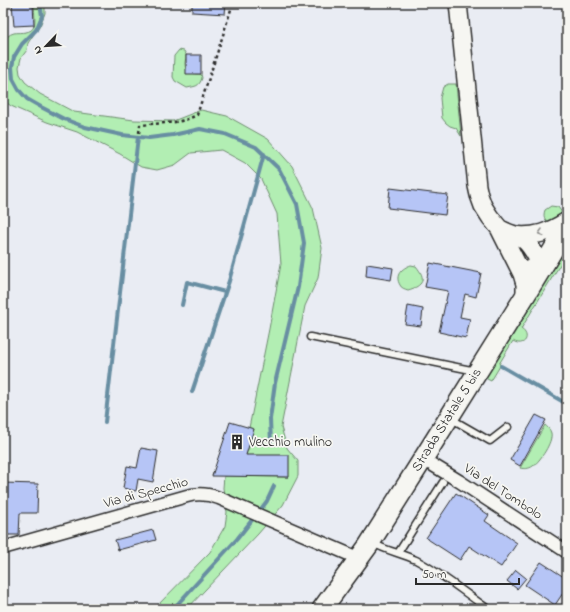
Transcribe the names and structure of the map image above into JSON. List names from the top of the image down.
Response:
{
  "streets": {
    "main road": ["Strada Statale 5 bis"],
    "street": ["Via del Tombolo", "Via di Specchio"]
  },
  "crossings": [
    ["Strada Statale 5 bis", "Via del Tombolo"],
    ["Strada Statale 5 bis", "Via di Specchio"]
  ],
  "places": {
    "building": ["Vecchio mulino"]
  },
  "scale_bar": "50 m",
  "north": "bottom left"
}
